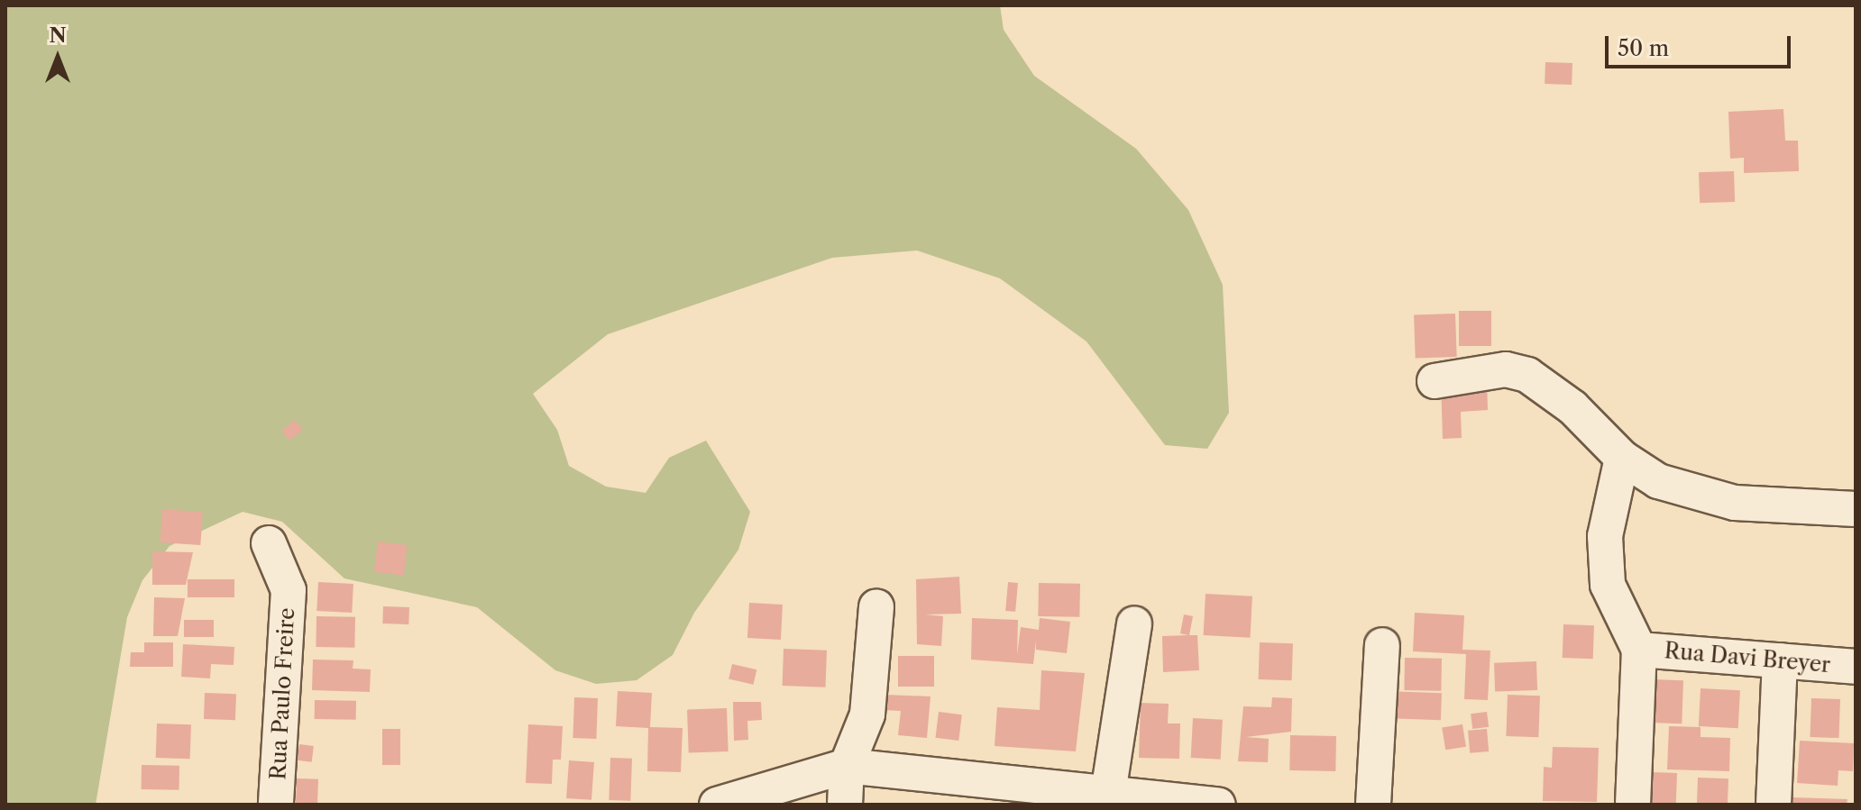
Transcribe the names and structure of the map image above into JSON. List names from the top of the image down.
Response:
{
  "streets": {
    "street": ["Rua Davi Breyer", "Rua Paulo Freire"]
  },
  "scale_bar": "50 m",
  "north": "top"
}
